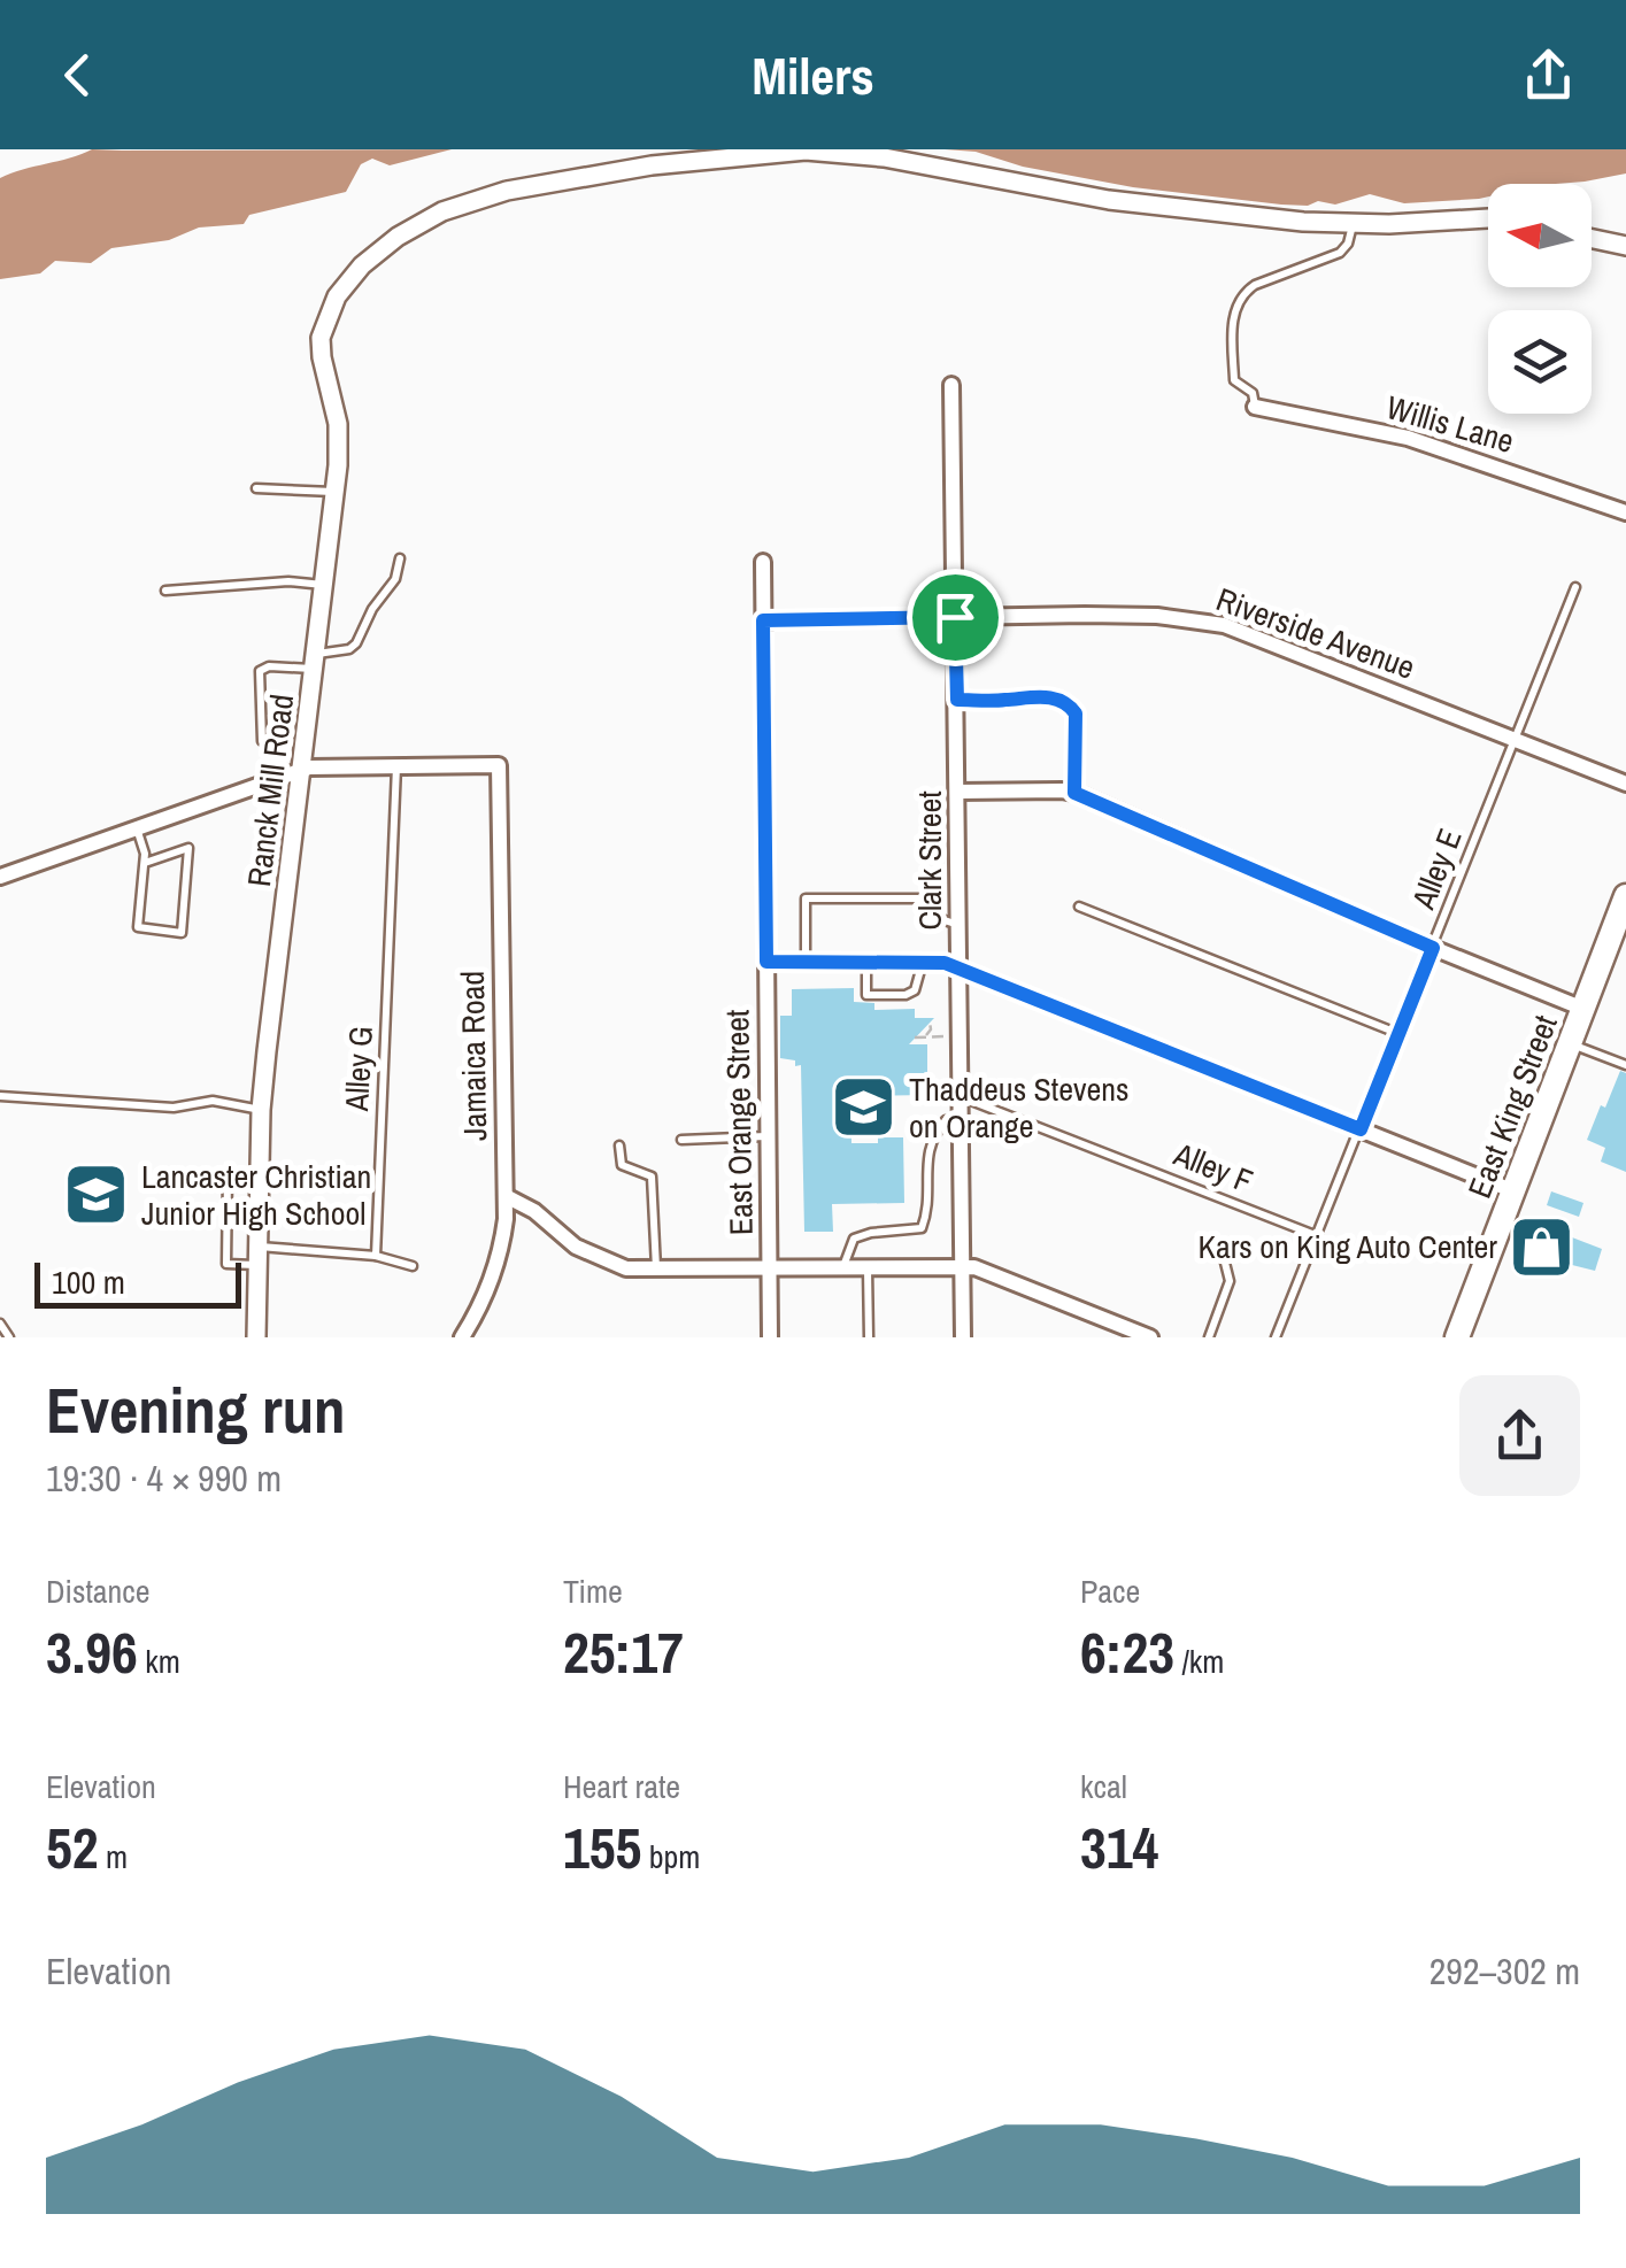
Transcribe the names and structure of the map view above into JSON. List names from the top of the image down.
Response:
{
  "streets": {
    "main road": ["East King Street"],
    "street": [
      "Willis Lane",
      "Riverside Avenue",
      "Ranck Mill Road",
      "Clark Street",
      "Jamaica Road",
      "East Orange Street"
    ],
    "lane": ["Alley E", "Alley G", "Alley F"]
  },
  "crossings": [
    ["Riverside Avenue", "Clark Street"],
    ["Riverside Avenue", "Alley E"],
    ["Riverside Avenue", "East Orange Street"],
    ["Clark Street", "Alley F"],
    ["Alley E", "Alley F"],
    ["Jamaica Road", "Alley G"]
  ],
  "places": {
    "school or university": ["Thaddeus Stevens on Orange", "Lancaster Christian Junior High School"],
    "shop": ["Kars on King Auto Center"]
  },
  "scale_bar": "100 m",
  "north": "left",
  "page": {
    "header": "Milers",
    "scale": "100 m",
    "heading": ["Evening run", "19:30 · 4 × 990 m"],
    "stats": [
      ["Distance", "3.96 km"],
      ["Time", "25:17"],
      ["Pace", "6:23 /km"],
      ["Elevation", "52 m"],
      ["Heart rate", "155 bpm"],
      ["kcal", "314"]
    ],
    "chart": ["Elevation", "292–302 m"]
  }
}
